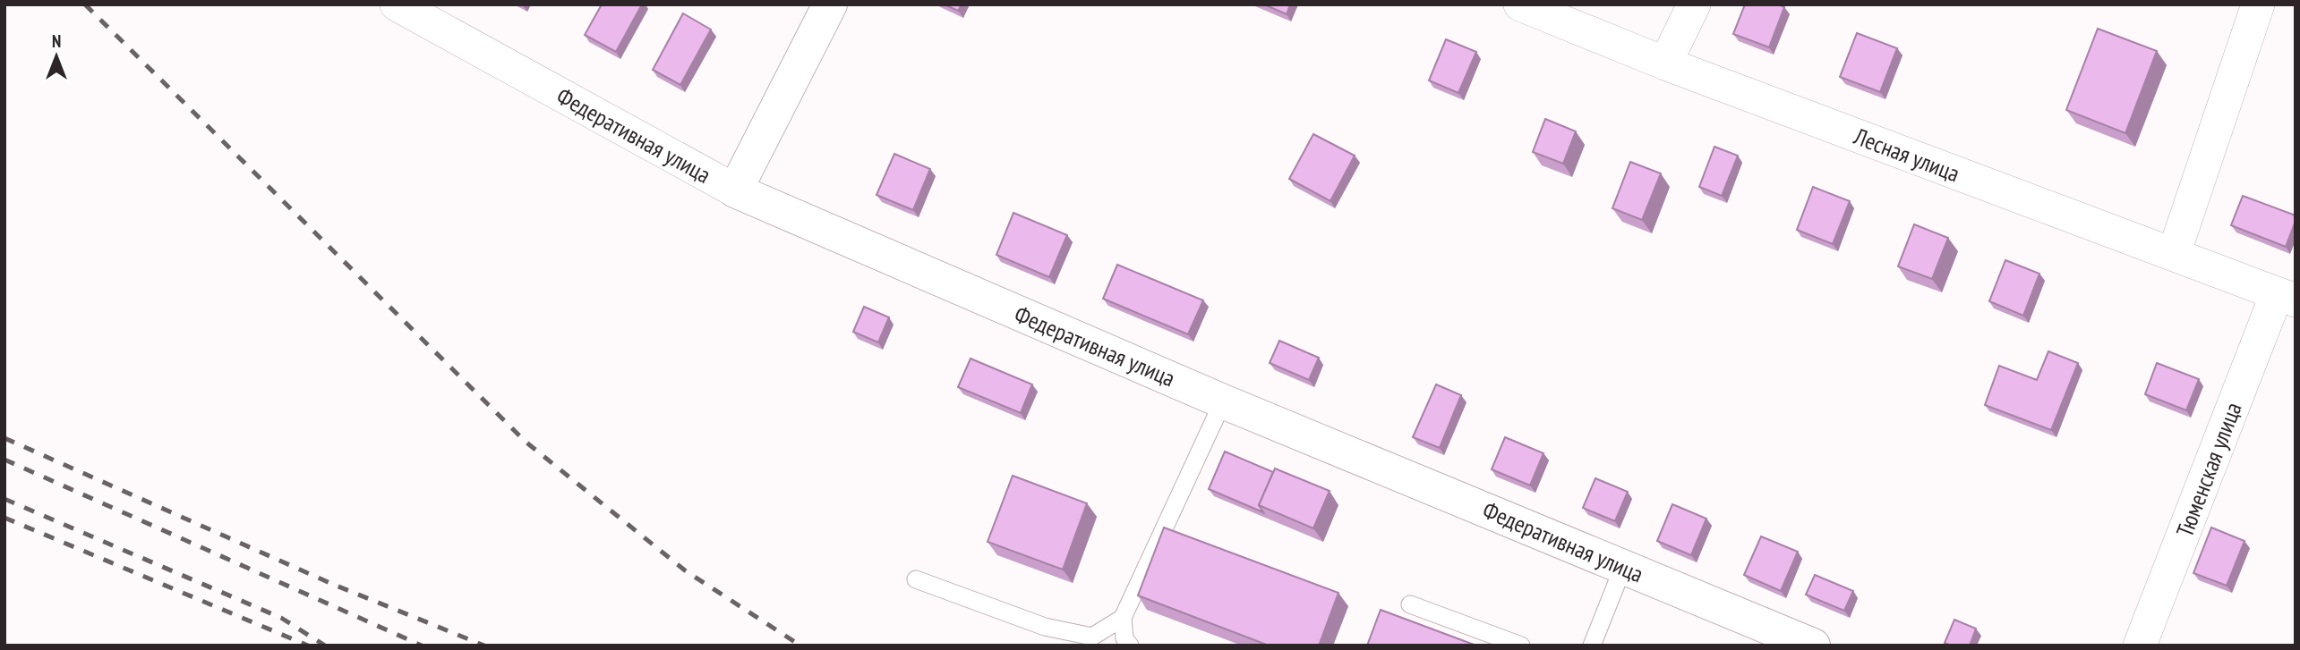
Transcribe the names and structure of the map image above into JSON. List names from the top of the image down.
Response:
{
  "streets": {
    "street": ["Федеративная улица", "Лесная улица", "Тюменская улица"]
  },
  "crossings": [
    ["Лесная улица", "Тюменская улица"]
  ],
  "north": "top"
}
